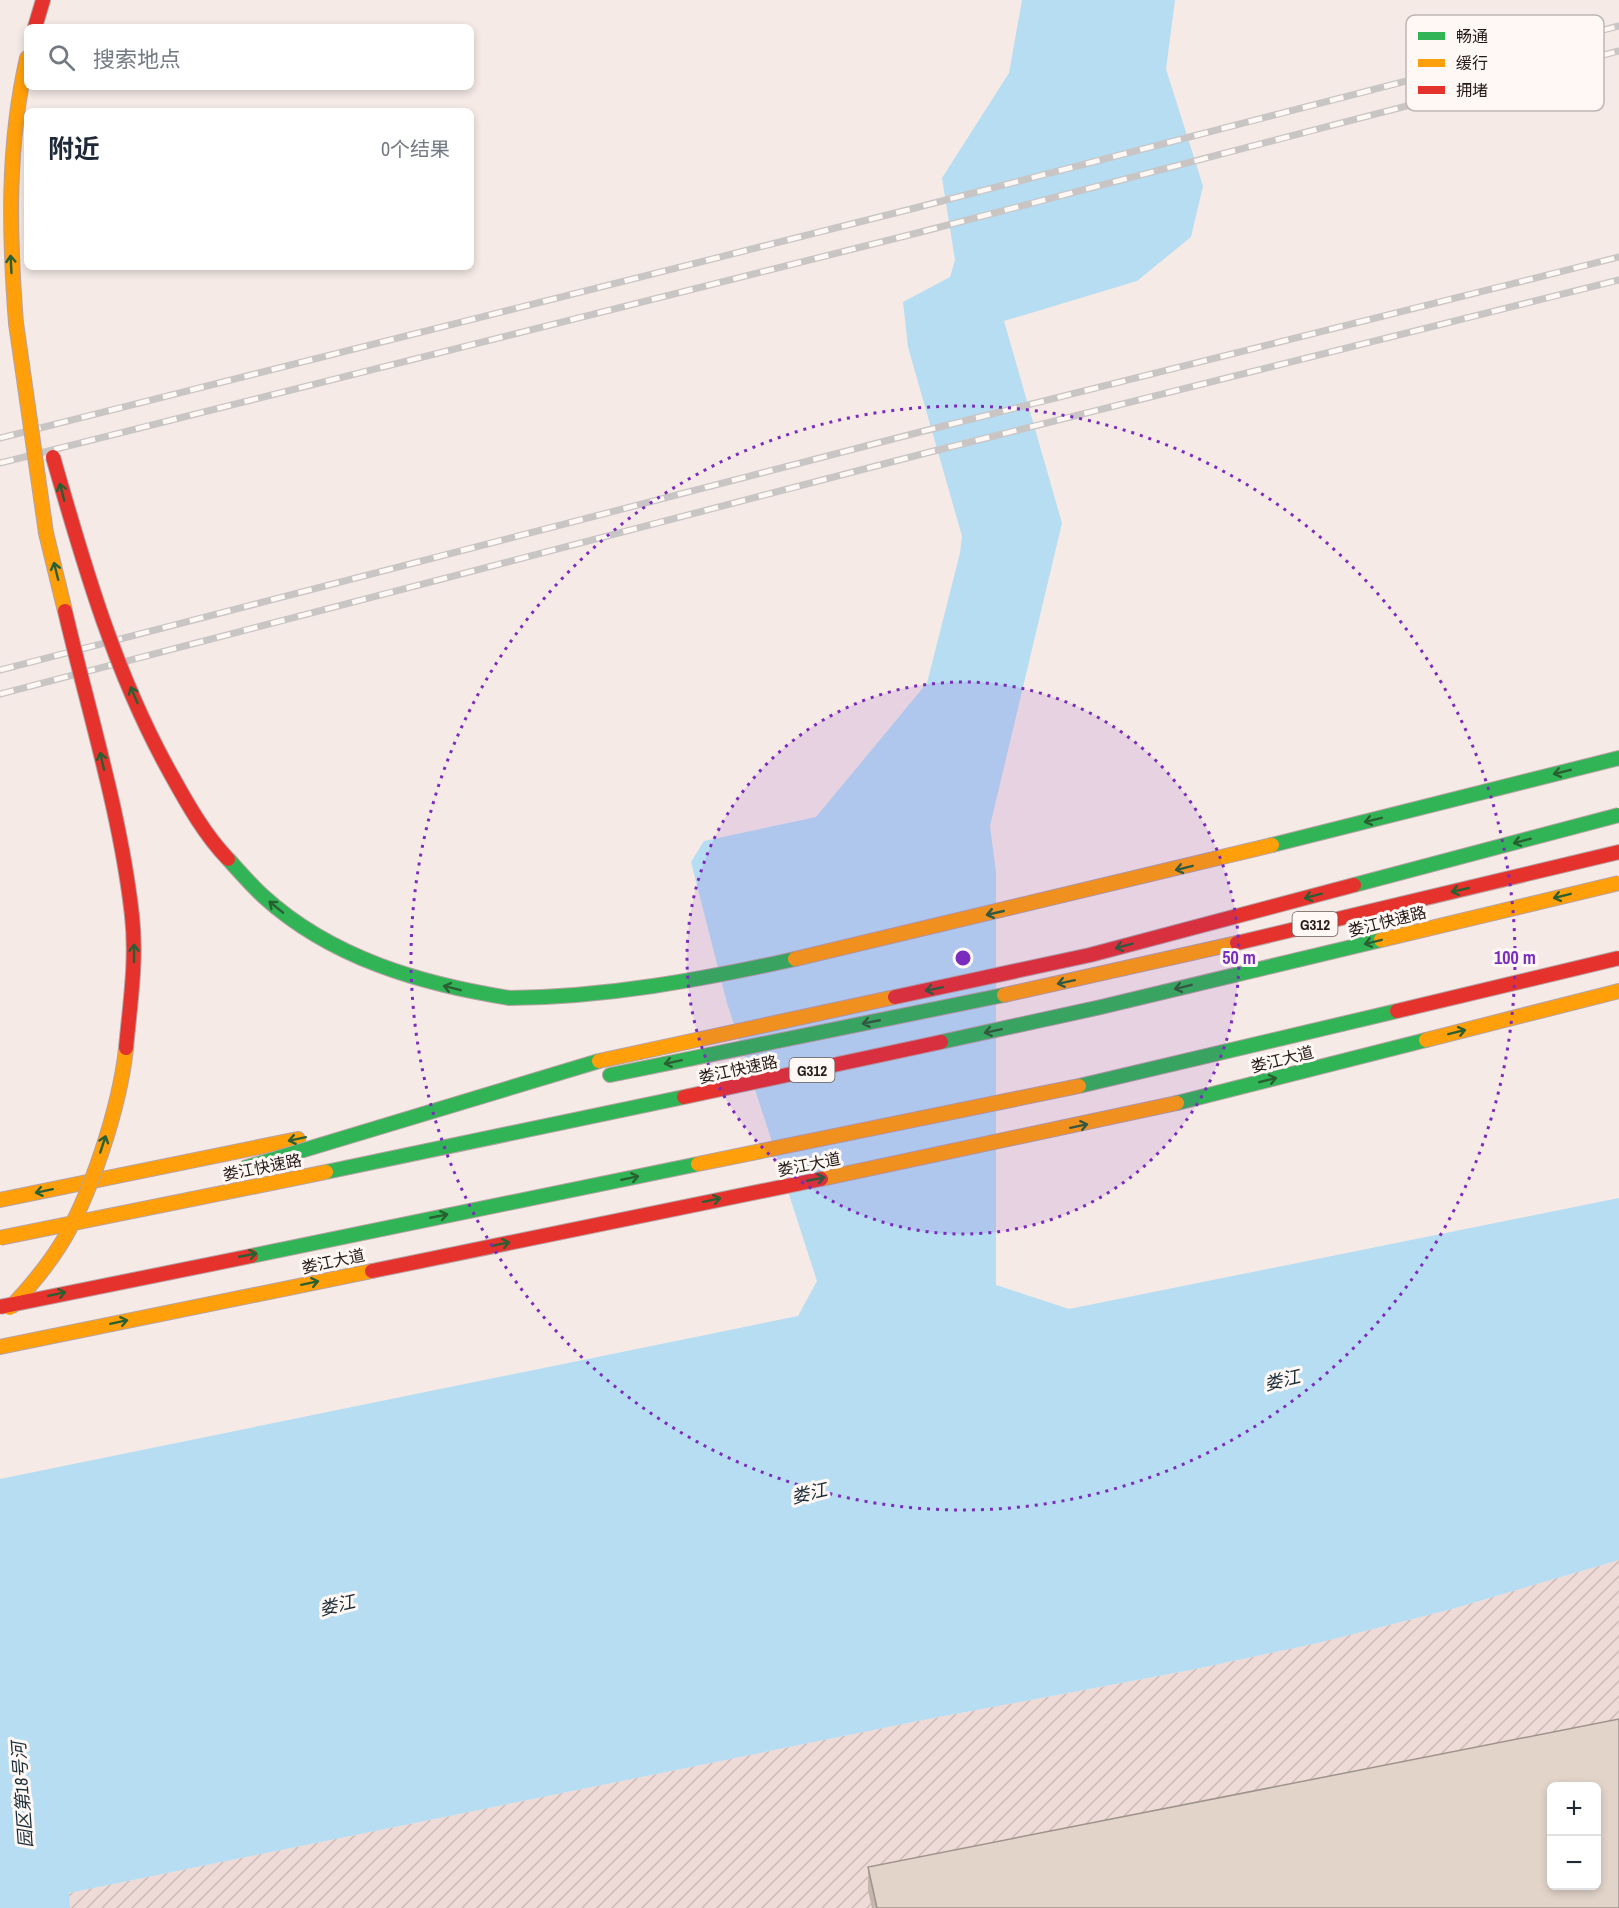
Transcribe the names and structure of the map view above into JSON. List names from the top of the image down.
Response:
{
  "streets": {
    "main road": ["娄江快速路", "G312", "娄江大道"]
  },
  "water": ["娄江", "园区第18号河"],
  "legend": ["畅通", "缓行", "拥堵"],
  "page": {
    "search": "搜索地点",
    "heading": ["附近", "0个结果"],
    "map_buttons": ["+", "−"]
  },
  "rings": ["50 m", "100 m"]
}
